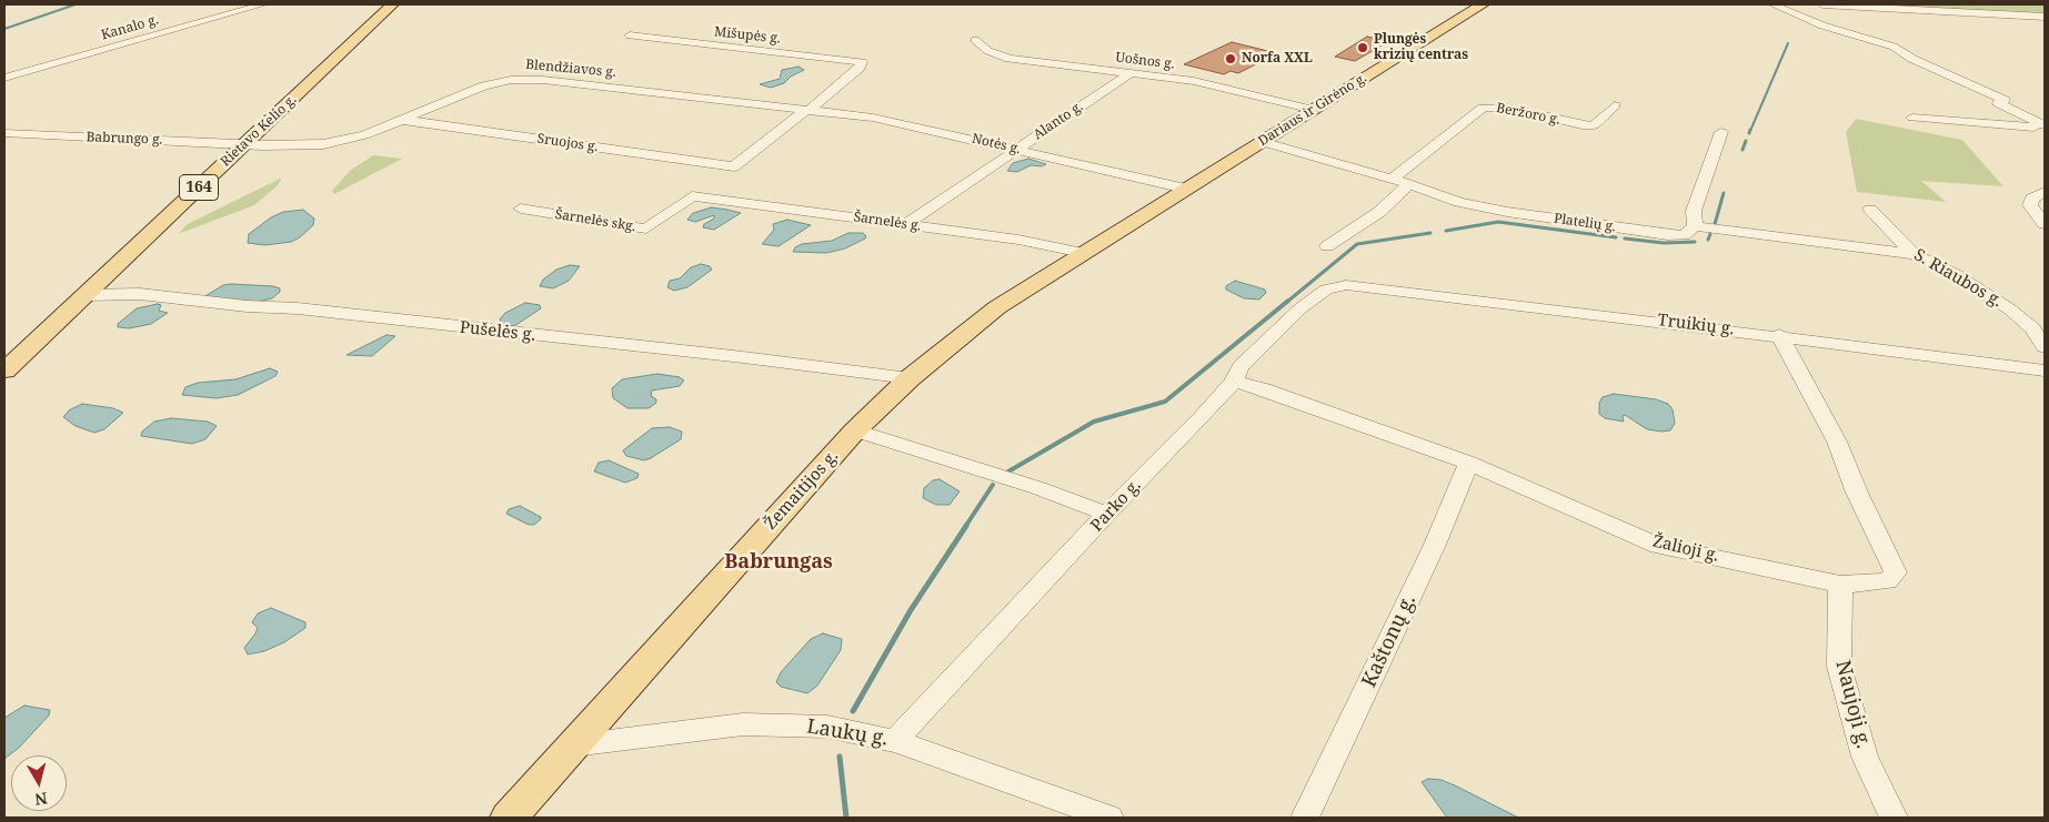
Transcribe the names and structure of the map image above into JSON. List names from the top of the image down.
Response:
{
  "streets": {
    "main road": [
      "Dariaus ir Girėno g.",
      "Rietavo Kelio g.",
      "164",
      "Žemaitijos g."
    ],
    "street": [
      "Kanalo g.",
      "Mišupės g.",
      "Uošnos g.",
      "Blendžiavos g.",
      "Beržoro g.",
      "Alanto g.",
      "Babrungo g.",
      "Sruojos g.",
      "Notės g.",
      "Šarnelės skg.",
      "Šarnelės g.",
      "Platelių g.",
      "S. Riaubos g.",
      "Truikių g.",
      "Pušelės g.",
      "Parko g.",
      "Žalioji g.",
      "Kaštonų g.",
      "Naujoji g.",
      "Laukų g."
    ]
  },
  "crossings": [
    ["Mišupės g.", "Blendžiavos g."],
    ["Mišupės g.", "Sruojos g."],
    ["Mišupės g.", "Notės g."],
    ["Uošnos g.", "Dariaus ir Girėno g."],
    ["Uošnos g.", "Alanto g."],
    ["Blendžiavos g.", "Rietavo Kelio g."],
    ["Blendžiavos g.", "Babrungo g."],
    ["Blendžiavos g.", "Sruojos g."],
    ["Blendžiavos g.", "Notės g."],
    ["Dariaus ir Girėno g.", "Notės g."],
    ["Dariaus ir Girėno g.", "Platelių g."],
    ["Dariaus ir Girėno g.", "Žemaitijos g."],
    ["Beržoro g.", "Platelių g."],
    ["Alanto g.", "Notės g."],
    ["Alanto g.", "Šarnelės g."],
    ["Rietavo Kelio g.", "Babrungo g."],
    ["Rietavo Kelio g.", "Pušelės g."],
    ["Sruojos g.", "Notės g."],
    ["Šarnelės skg.", "Šarnelės g."],
    ["Šarnelės g.", "Žemaitijos g."],
    ["Platelių g.", "S. Riaubos g."],
    ["Truikių g.", "Parko g."],
    ["Truikių g.", "Žalioji g."],
    ["Pušelės g.", "Žemaitijos g."],
    ["Žemaitijos g.", "Laukų g."],
    ["Parko g.", "Žalioji g."],
    ["Parko g.", "Laukų g."],
    ["Žalioji g.", "Kaštonų g."],
    ["Žalioji g.", "Naujoji g."]
  ],
  "districts": ["Babrungas"],
  "places": ["Plungės krizių centras", "Norfa XXL"],
  "north": "bottom"
}
